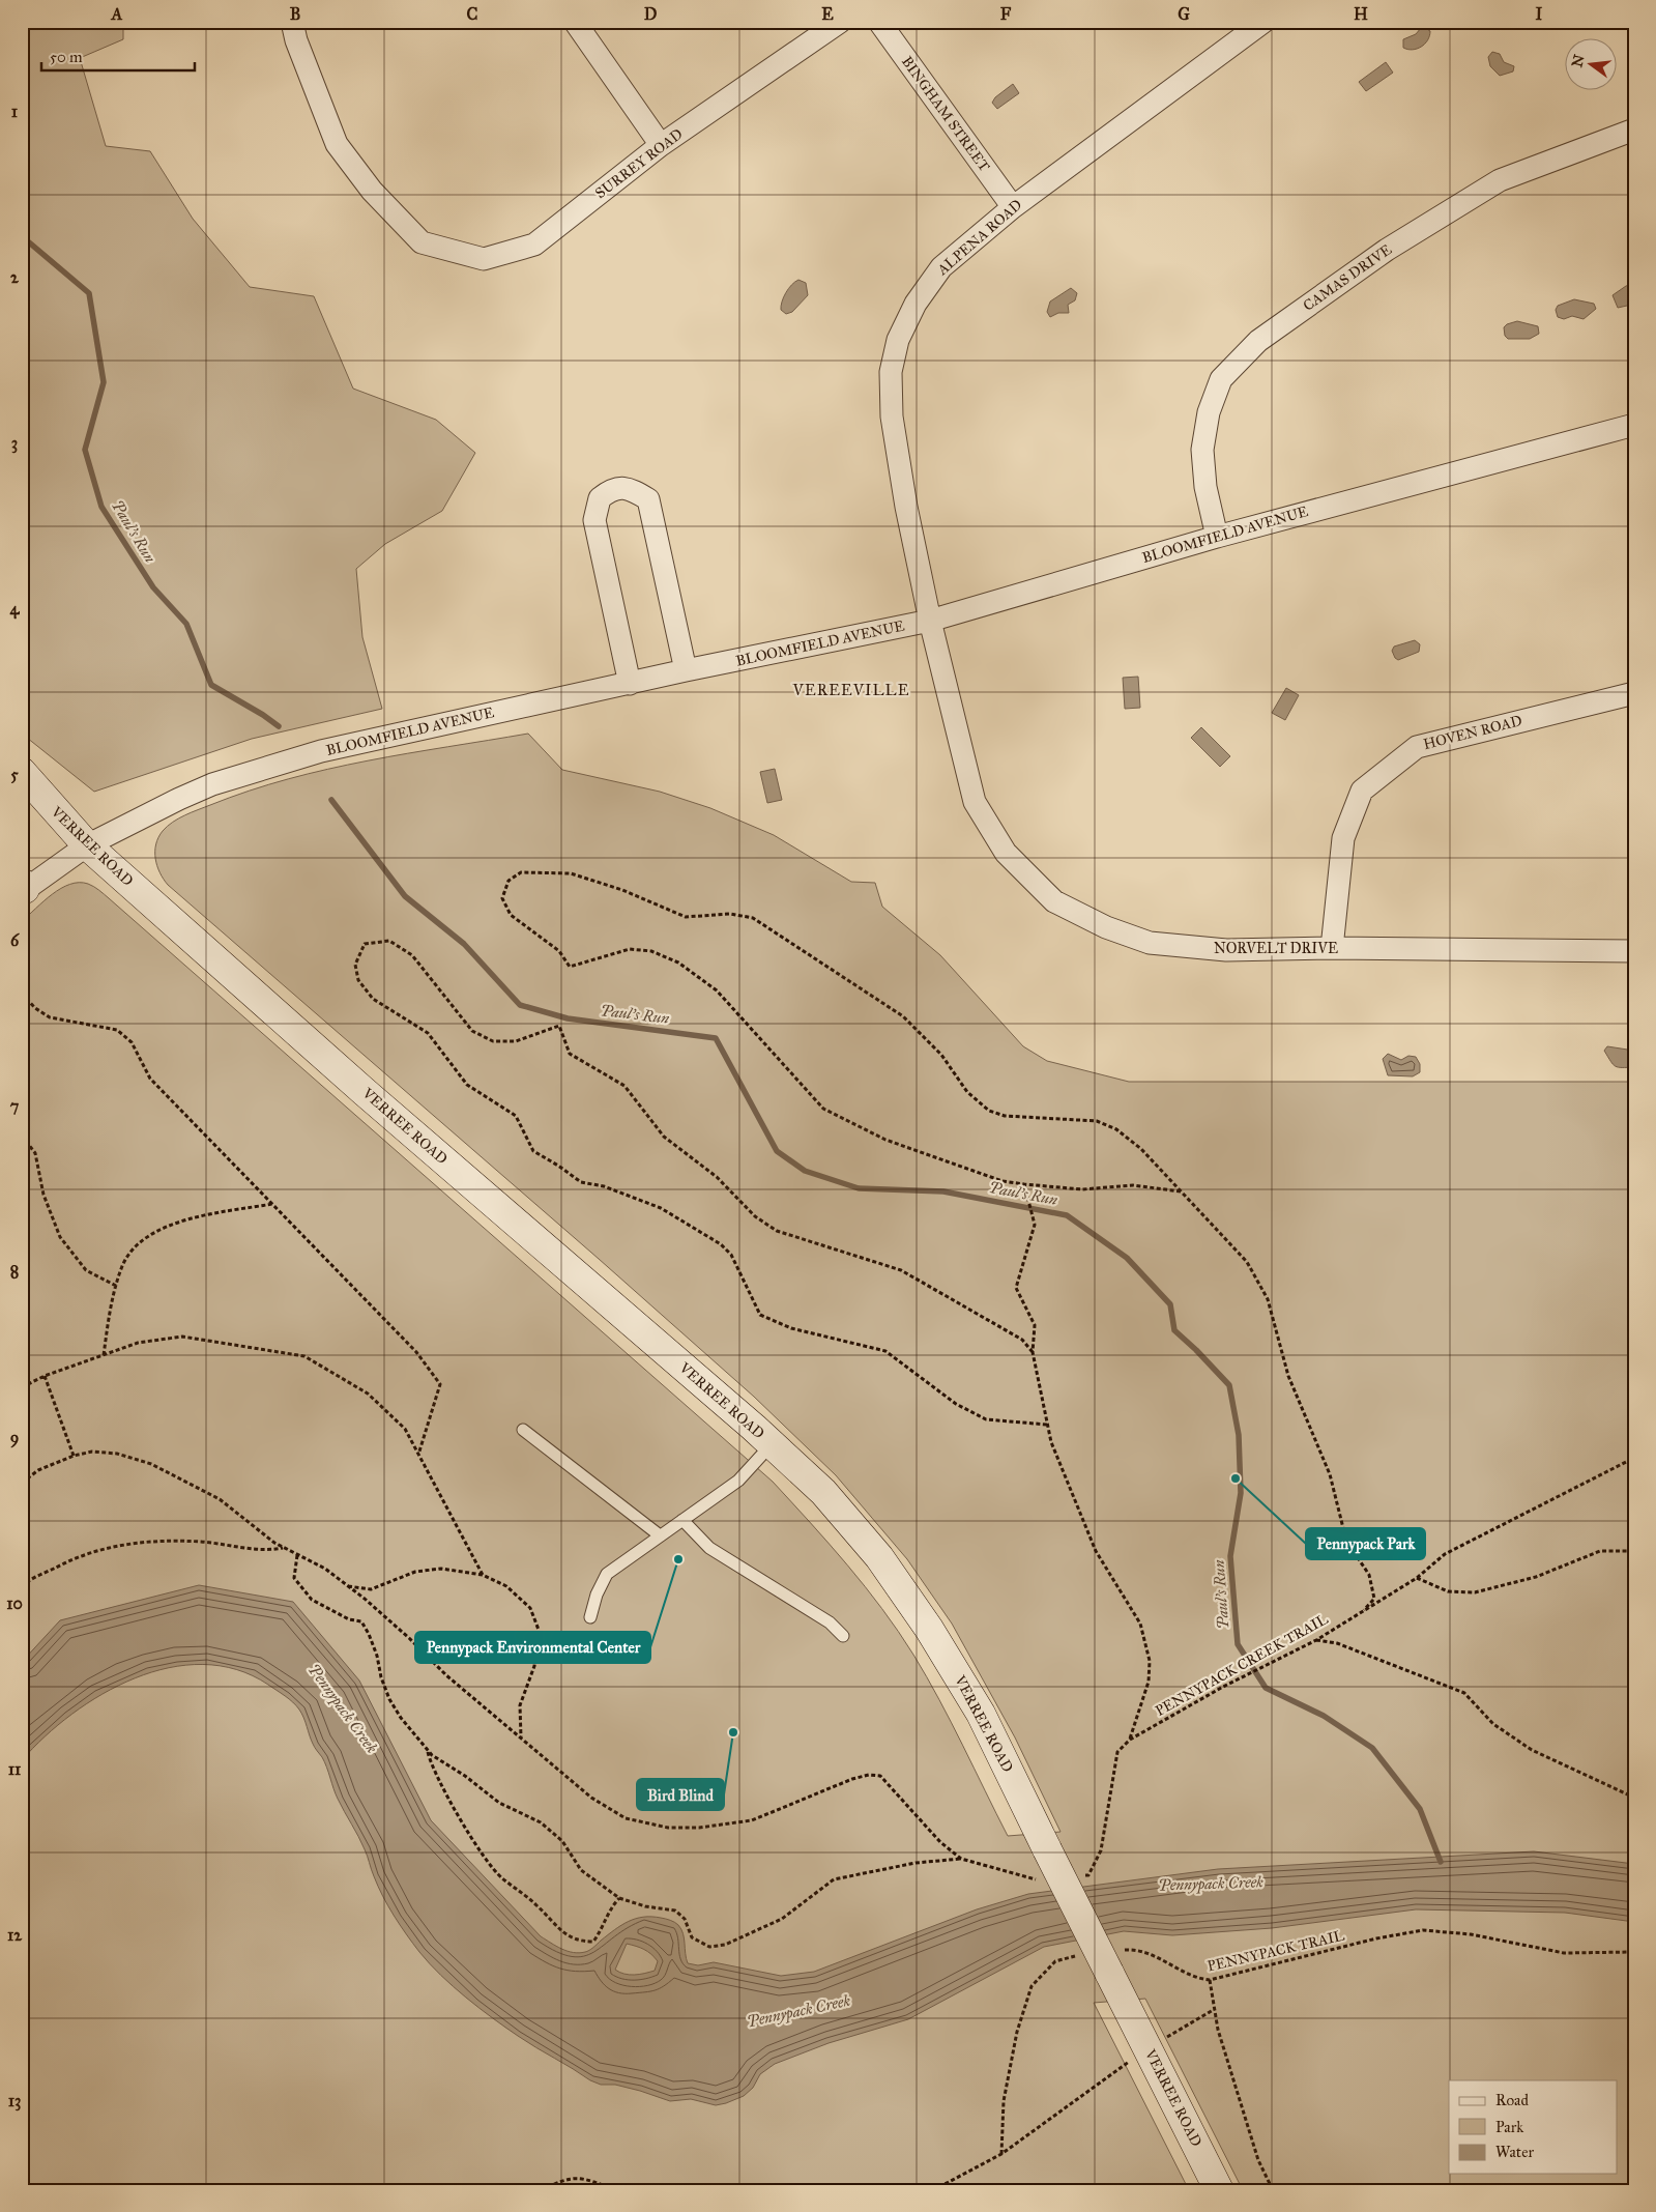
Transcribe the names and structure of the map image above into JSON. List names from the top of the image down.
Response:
{
  "streets": {
    "main road": ["VERREE ROAD"],
    "street": [
      "BINGHAM STREET",
      "SURREY ROAD",
      "ALPENA ROAD",
      "CAMAS DRIVE",
      "BLOOMFIELD AVENUE",
      "HOVEN ROAD",
      "NORVELT DRIVE"
    ],
    "path": ["PENNYPACK CREEK TRAIL", "PENNYPACK TRAIL"]
  },
  "crossings": [
    ["BINGHAM STREET", "ALPENA ROAD"],
    ["ALPENA ROAD", "BLOOMFIELD AVENUE"],
    ["ALPENA ROAD", "NORVELT DRIVE"],
    ["CAMAS DRIVE", "BLOOMFIELD AVENUE"],
    ["BLOOMFIELD AVENUE", "VERREE ROAD"],
    ["BLOOMFIELD AVENUE", "NORVELT DRIVE"],
    ["HOVEN ROAD", "NORVELT DRIVE"],
    ["VERREE ROAD", "PENNYPACK TRAIL"]
  ],
  "districts": ["VEREEVILLE"],
  "water": ["Paul's Run", "Pennypack Creek"],
  "places": ["Pennypack Park", "Pennypack Environmental Center", "Bird Blind"],
  "legend": ["Road", "Park", "Water"],
  "scale_bar": "50 m",
  "north": "left",
  "grid": {
    "columns": [
      "A",
      "B",
      "C",
      "D",
      "E",
      "F",
      "G",
      "H",
      "I"
    ],
    "rows": [
      "1",
      "2",
      "3",
      "4",
      "5",
      "6",
      "7",
      "8",
      "9",
      "10",
      "11",
      "12",
      "13"
    ]
  }
}
